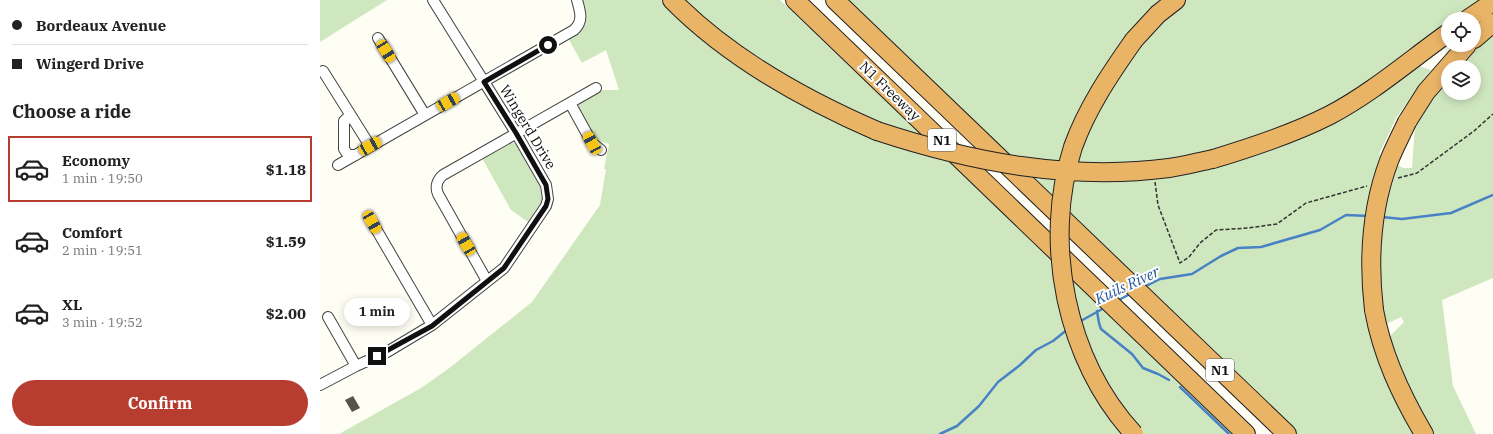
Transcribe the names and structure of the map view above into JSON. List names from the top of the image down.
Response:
{
  "streets": {
    "highway": ["N1 Freeway", "N1"],
    "street": ["Wingerd Drive"]
  },
  "water": ["Kuils River"],
  "page": {
    "banner": ["Bordeaux Avenue", "Wingerd Drive"],
    "heading": "Choose a ride",
    "list": [
      {
        "name": "Economy",
        "note": "1 min · 19:50",
        "value": "$1.18"
      },
      {
        "name": "Comfort",
        "note": "2 min · 19:51",
        "value": "$1.59"
      },
      {
        "name": "XL",
        "note": "3 min · 19:52",
        "value": "$2.00"
      }
    ],
    "bubble": "1 min",
    "buttons": "Confirm"
  }
}
